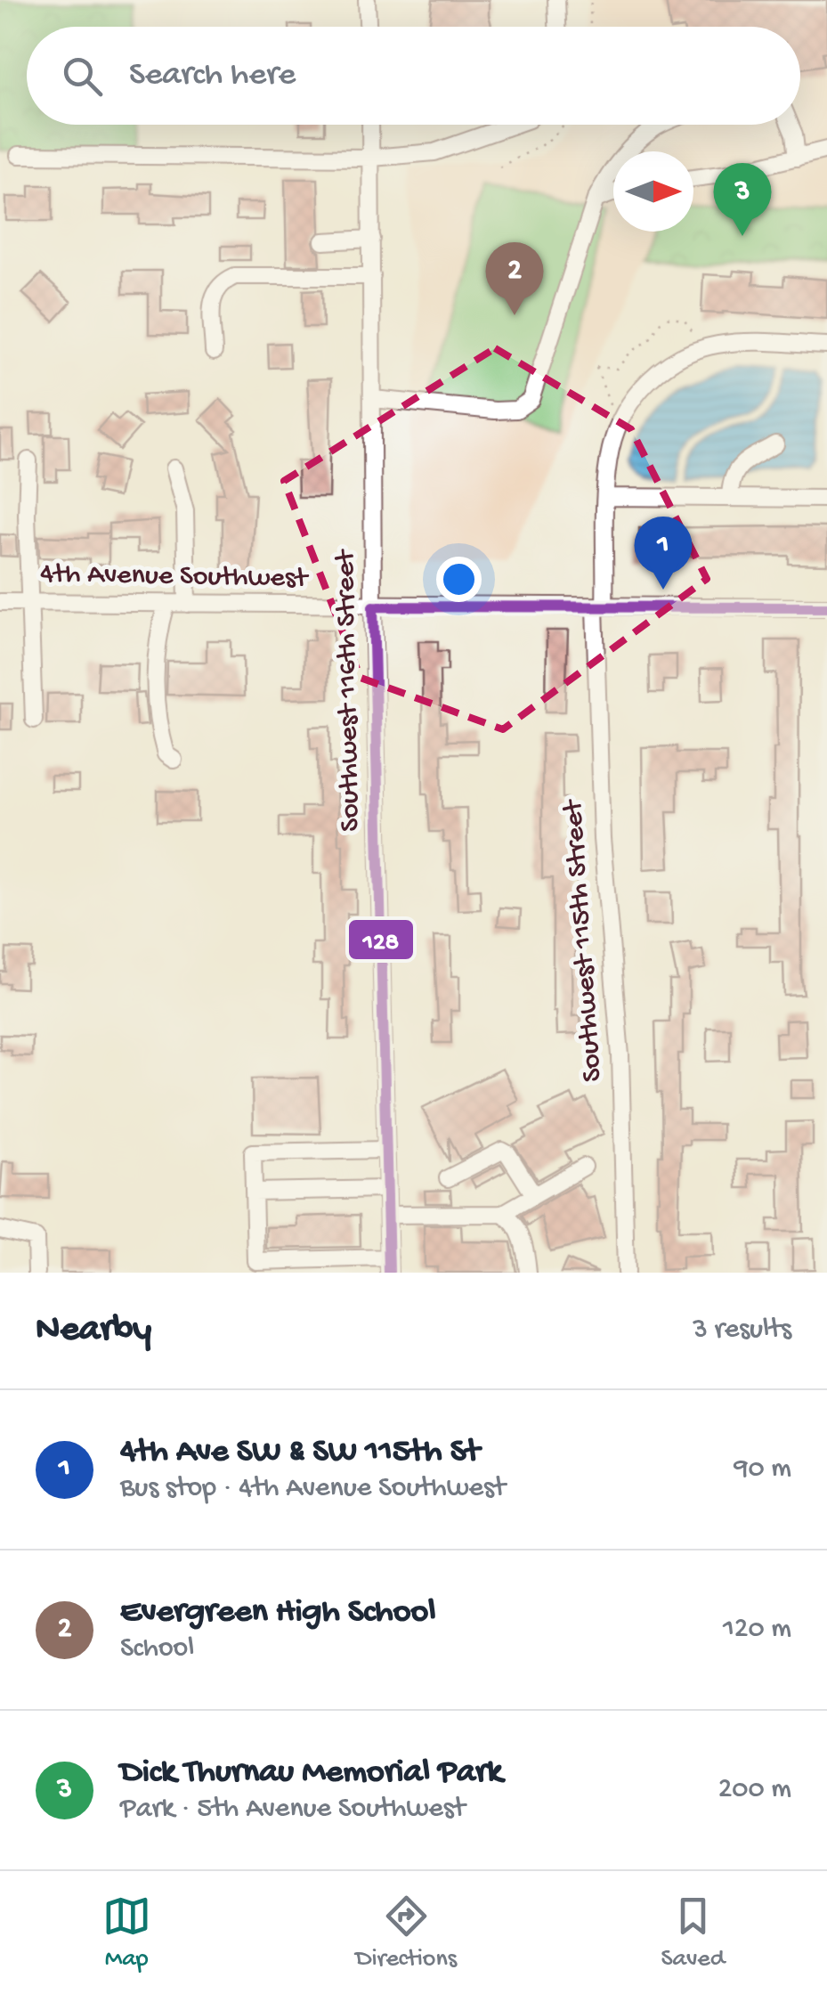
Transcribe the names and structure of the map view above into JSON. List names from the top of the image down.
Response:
{
  "streets": {
    "street": ["4th Avenue Southwest", "Southwest 116th Street", "Southwest 115th Street"]
  },
  "crossings": [
    ["4th Avenue Southwest", "Southwest 116th Street"],
    ["4th Avenue Southwest", "Southwest 115th Street"]
  ],
  "lines": ["transit line 128"],
  "north": "right",
  "page": {
    "search": "Search here",
    "pins": ["3", "2", "1"],
    "heading": ["Nearby", "3 results"],
    "list": [
      {
        "mark": "1",
        "name": "4th Ave SW & SW 115th St",
        "note": "Bus stop · 4th Avenue Southwest",
        "value": "90 m"
      },
      {
        "mark": "2",
        "name": "Evergreen High School",
        "note": "School",
        "value": "120 m"
      },
      {
        "mark": "3",
        "name": "Dick Thurnau Memorial Park",
        "note": "Park · 5th Avenue Southwest",
        "value": "200 m"
      }
    ],
    "nav": ["Map", "Directions", "Saved"]
  }
}
